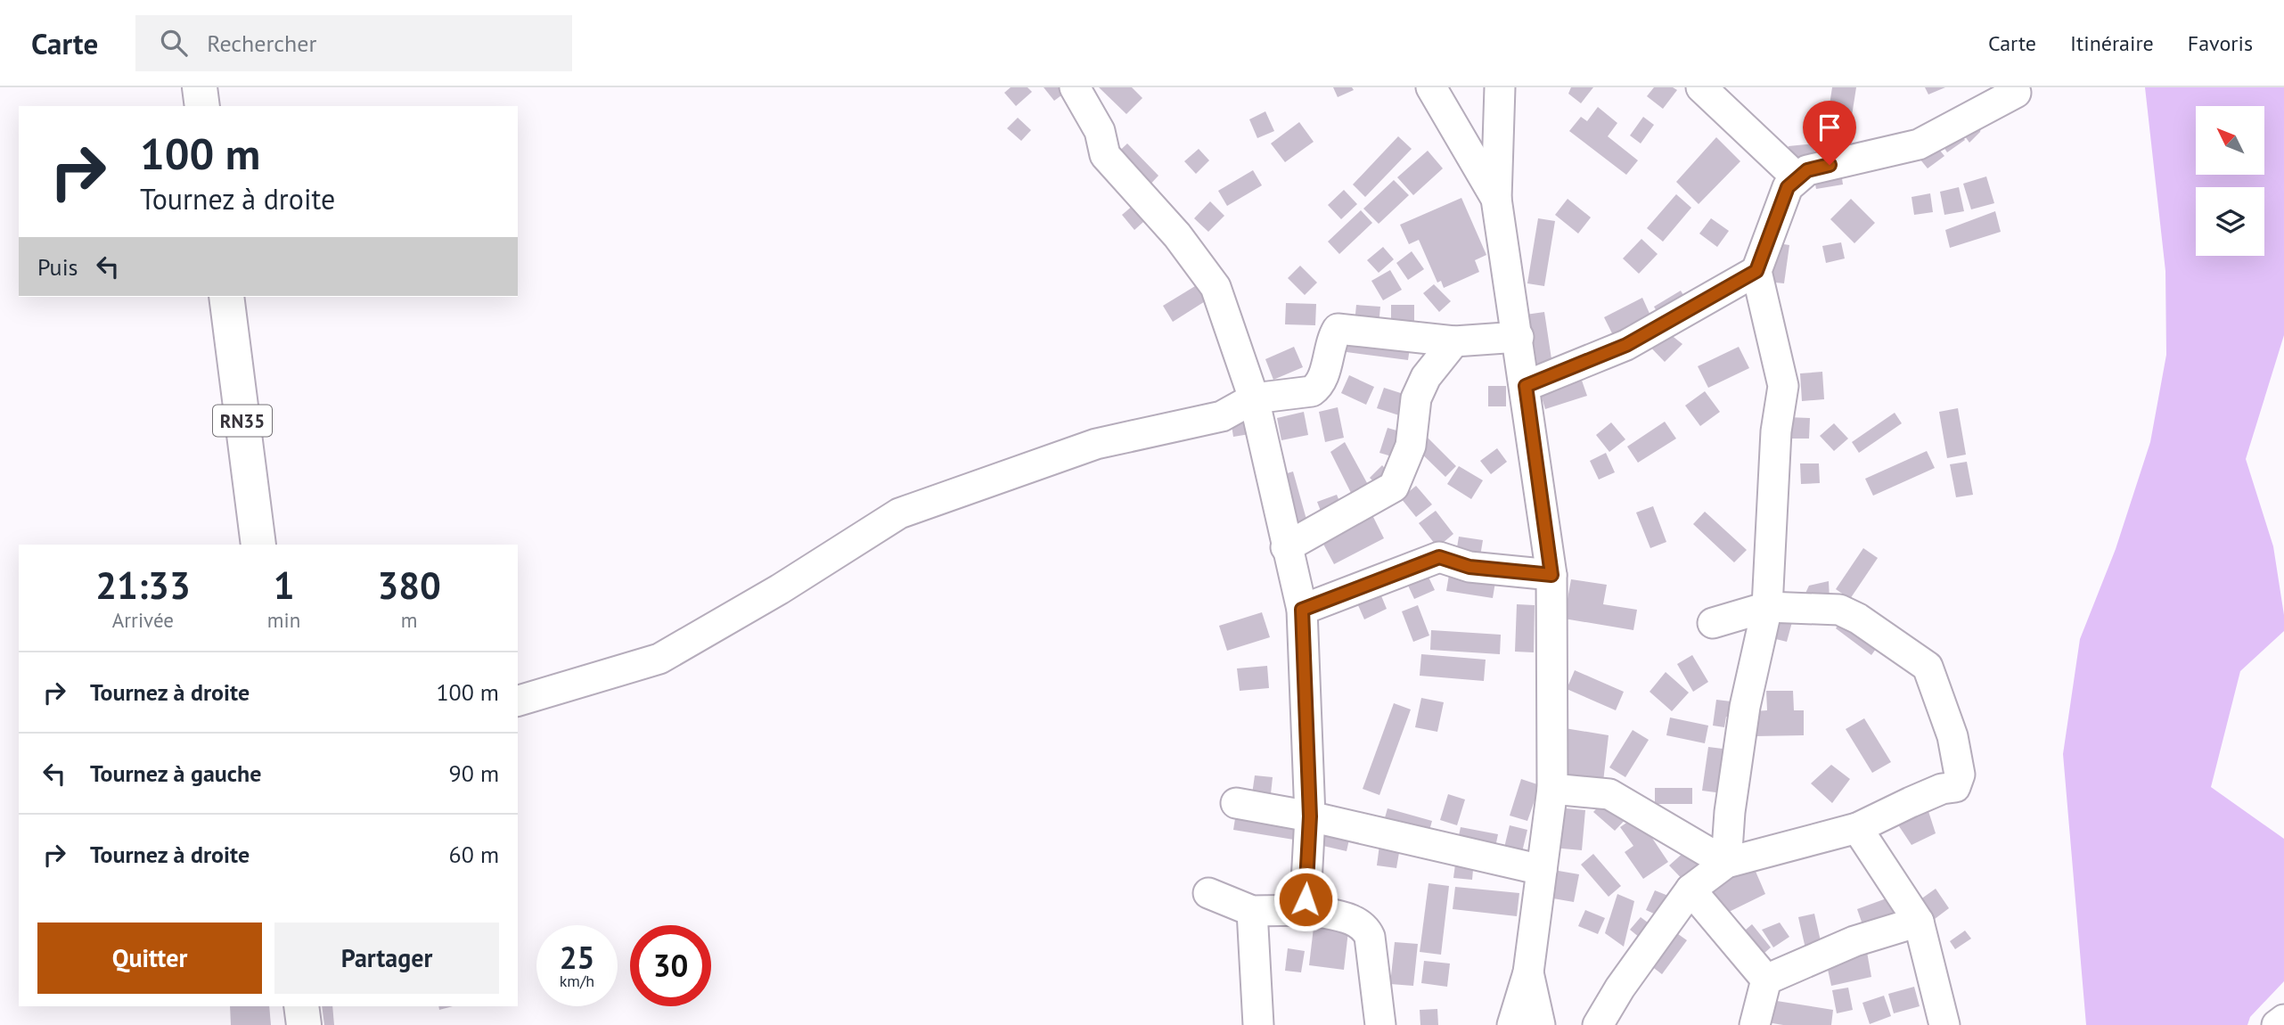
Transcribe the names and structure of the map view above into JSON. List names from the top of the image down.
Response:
{
  "streets": {
    "main road": ["RN35"]
  },
  "north": "top left",
  "page": {
    "header": "Carte",
    "search": "Rechercher",
    "nav": ["Carte", "Itinéraire", "Favoris"],
    "turn": ["100 m", "Tournez à droite"],
    "then": "Puis",
    "eta": [
      "21:33",
      "Arrivée",
      "1",
      "min",
      "380",
      "m"
    ],
    "list": [
      {
        "name": "Tournez à droite",
        "value": "100 m"
      },
      {
        "name": "Tournez à gauche",
        "value": "90 m"
      },
      {
        "name": "Tournez à droite",
        "value": "60 m"
      }
    ],
    "buttons": ["Quitter", "Partager"],
    "speed": "25 km/h",
    "limit": "30"
  }
}
